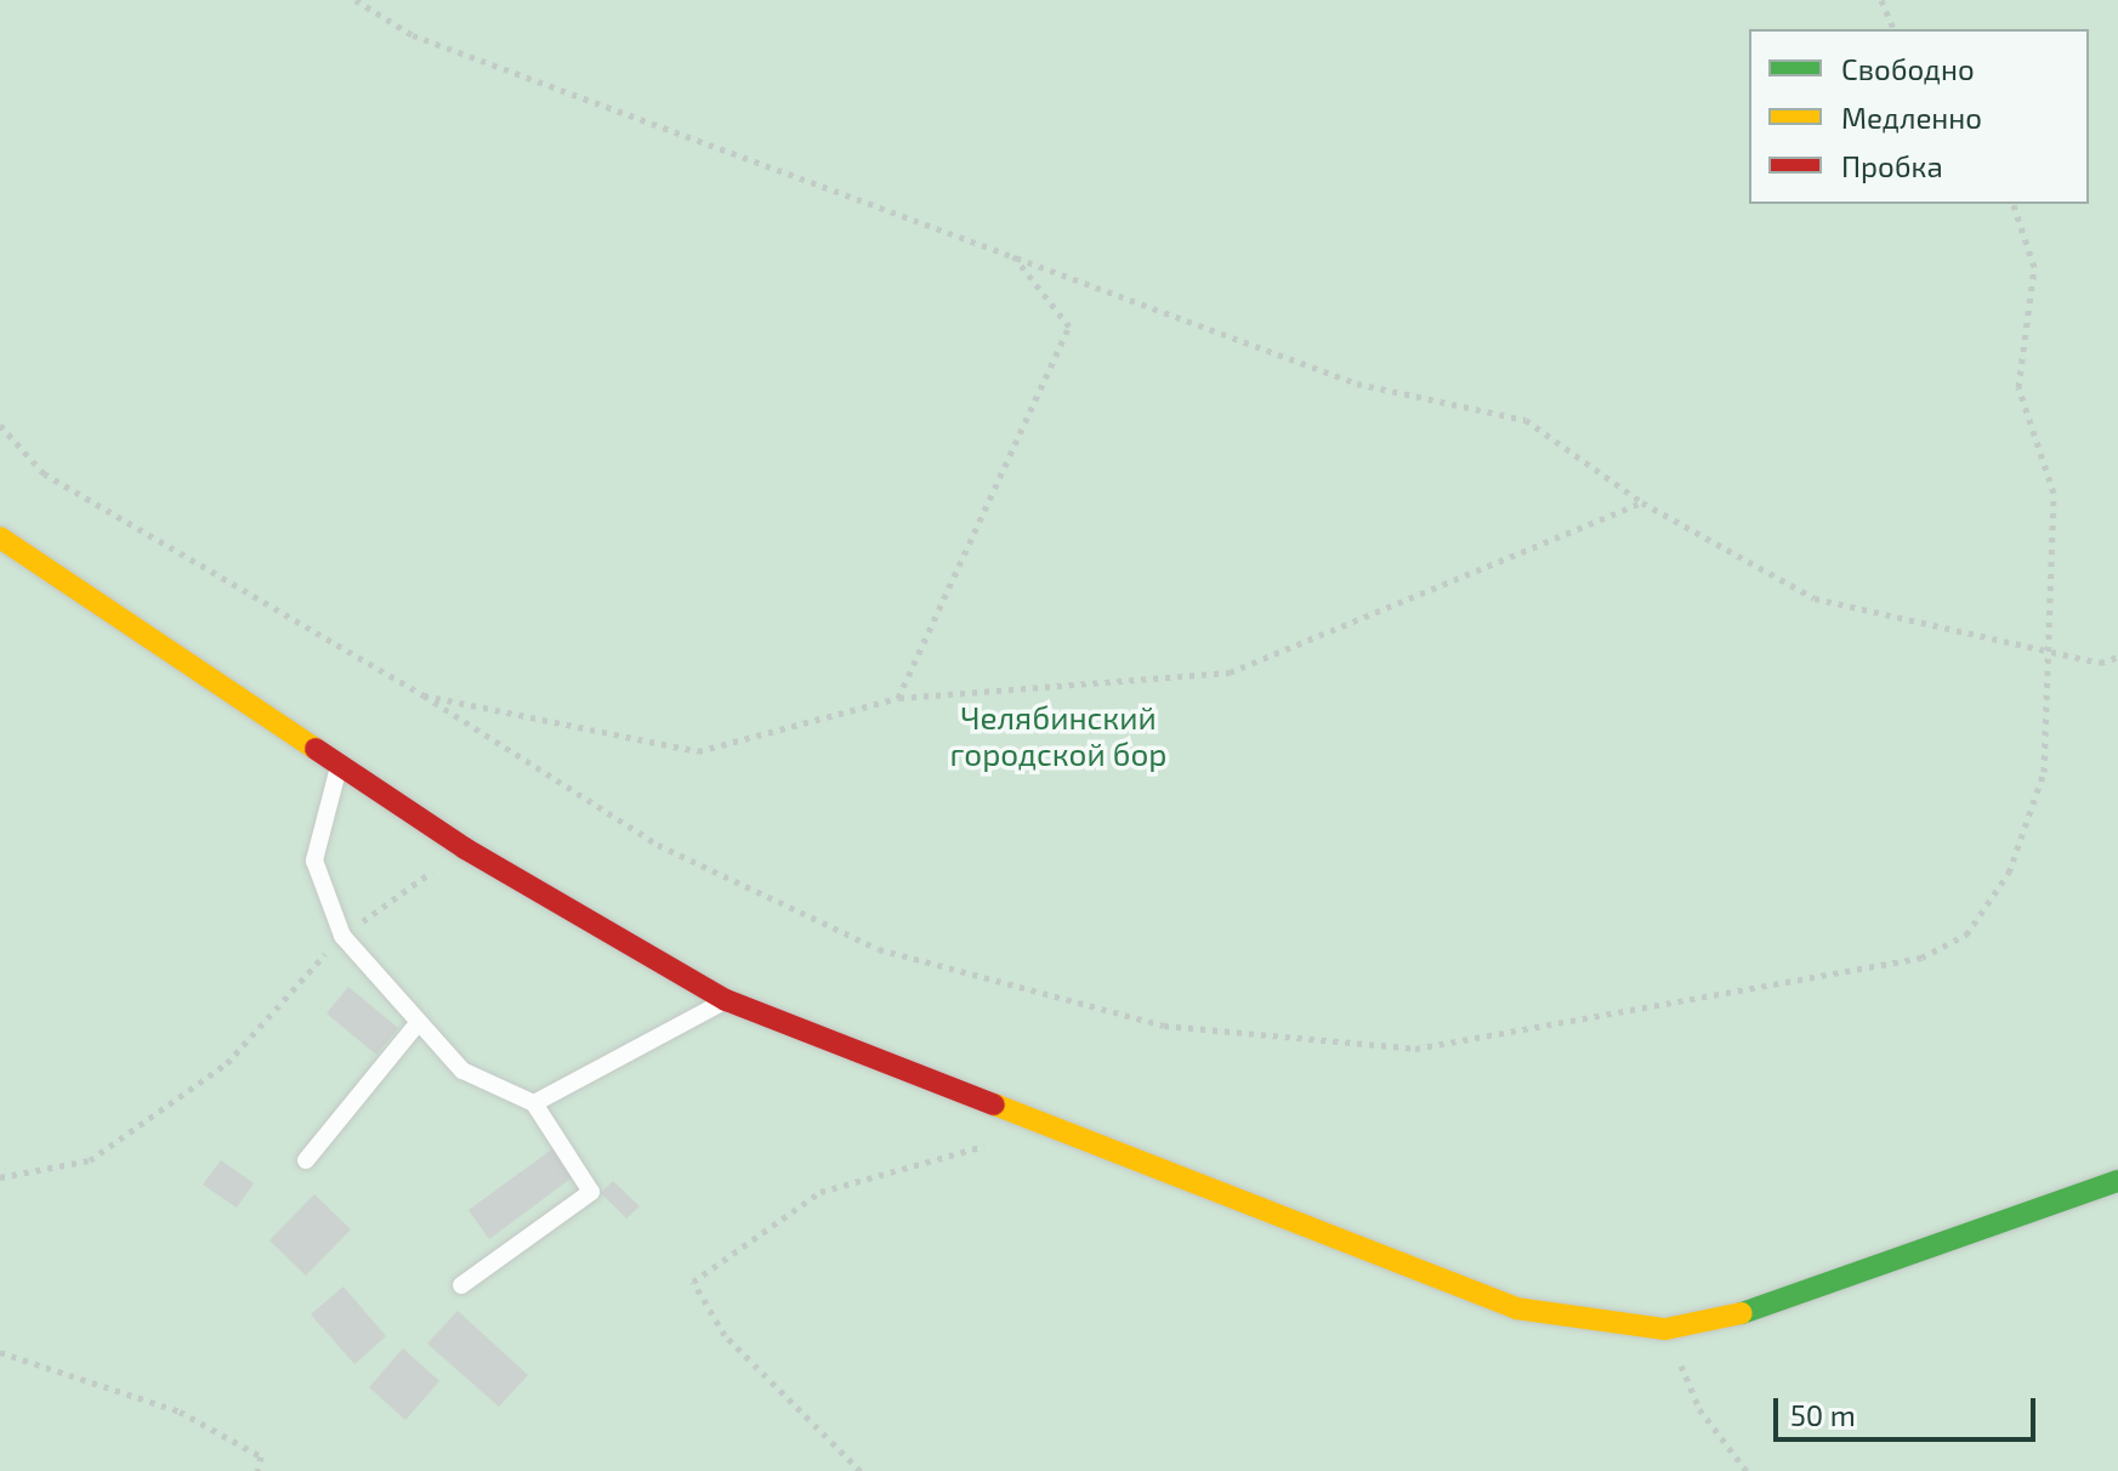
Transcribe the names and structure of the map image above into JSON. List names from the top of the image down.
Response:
{
  "parks": ["Челябинский городской бор"],
  "legend": ["Свободно", "Медленно", "Пробка"],
  "scale_bar": "50 m"
}
